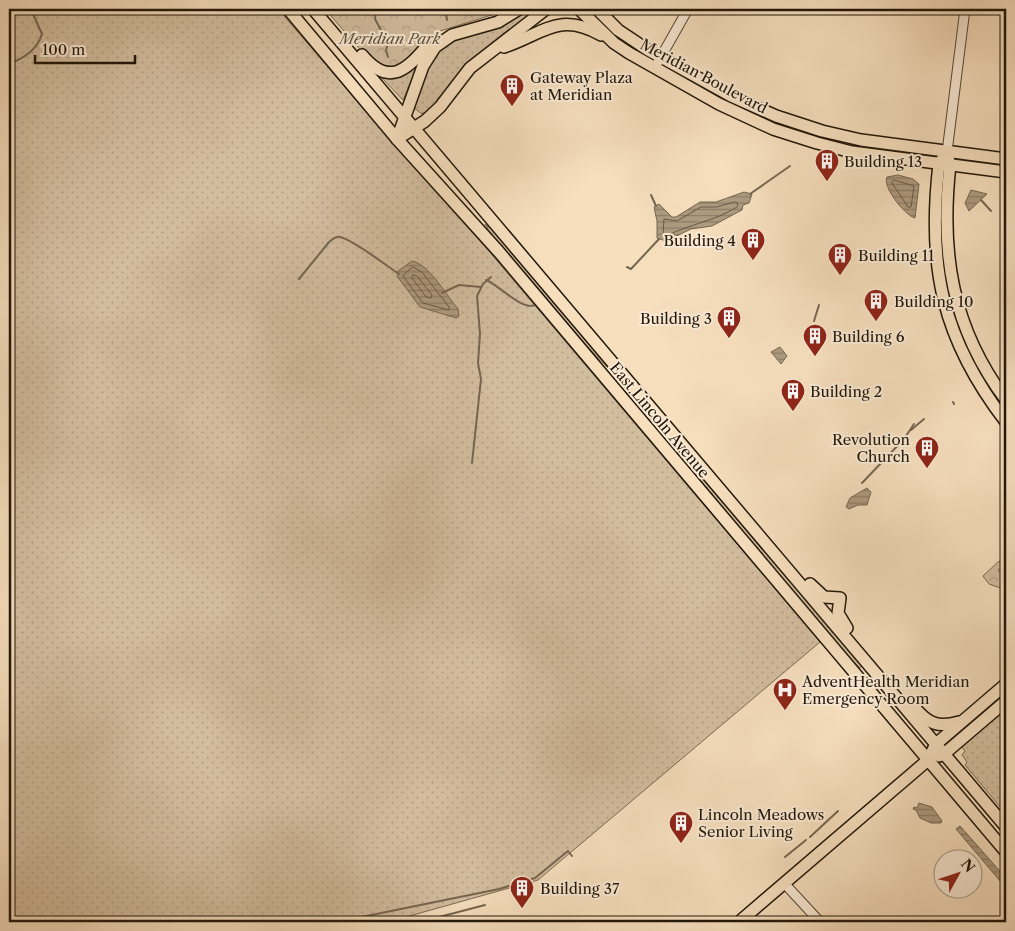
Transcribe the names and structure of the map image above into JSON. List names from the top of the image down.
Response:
{
  "streets": {
    "main road": ["Meridian Boulevard", "East Lincoln Avenue"]
  },
  "parks": ["Meridian Park"],
  "places": {
    "building": [
      "Gateway Plaza at Meridian",
      "Building 13",
      "Building 4",
      "Building 11",
      "Building 10",
      "Building 3",
      "Building 6",
      "Building 2",
      "Revolution Church",
      "Lincoln Meadows Senior Living",
      "Building 37"
    ],
    "hospital": ["AdventHealth Meridian Emergency Room"]
  },
  "scale_bar": "100 m",
  "north": "top right"
}
